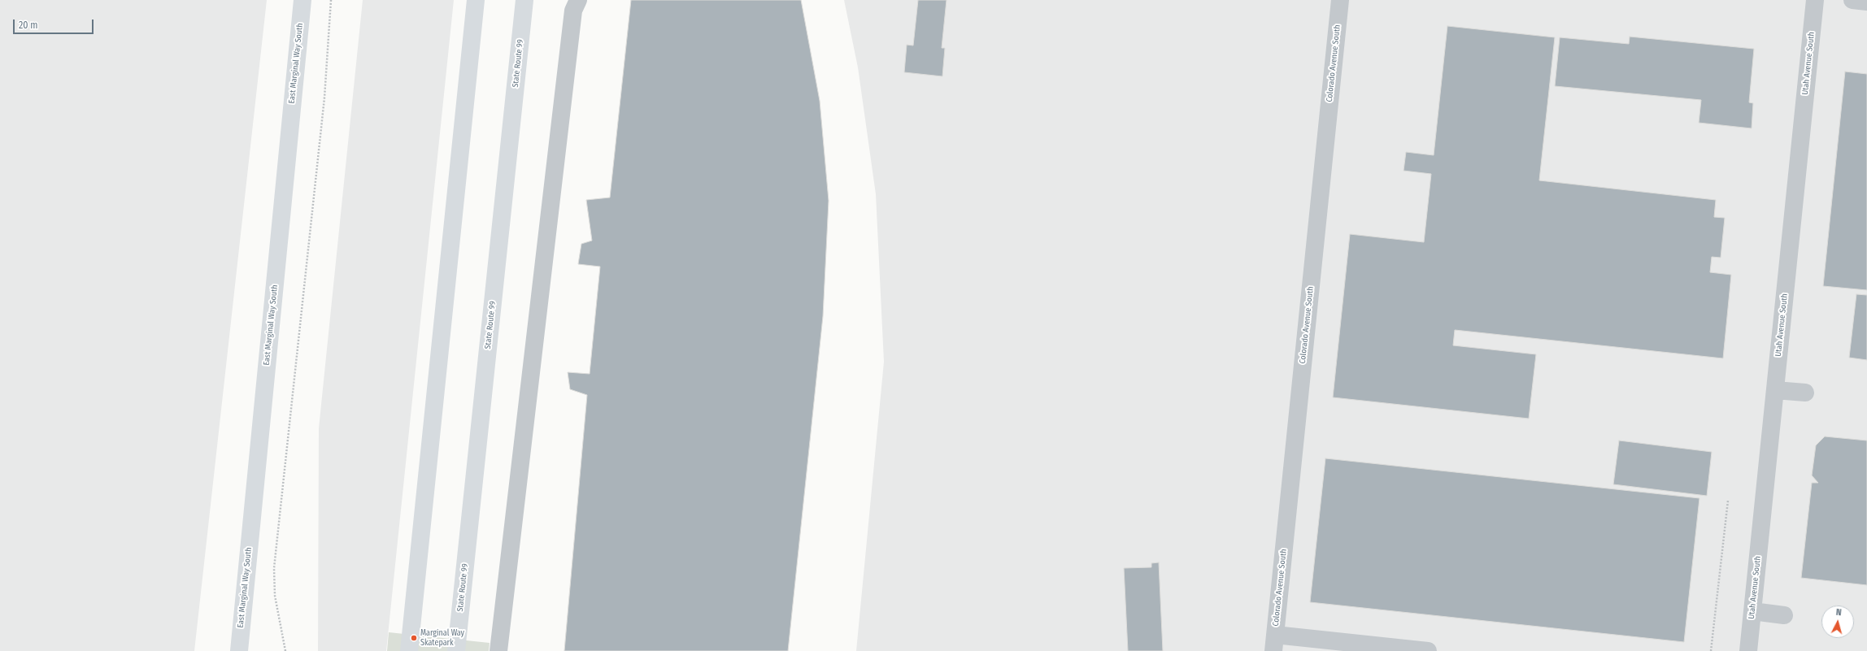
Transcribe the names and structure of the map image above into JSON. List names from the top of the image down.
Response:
{
  "streets": {
    "main road": ["East Marginal Way South", "State Route 99"],
    "street": ["Colorado Avenue South", "Utah Avenue South"]
  },
  "places": ["Marginal Way Skatepark"],
  "scale_bar": "20 m",
  "north": "top"
}
